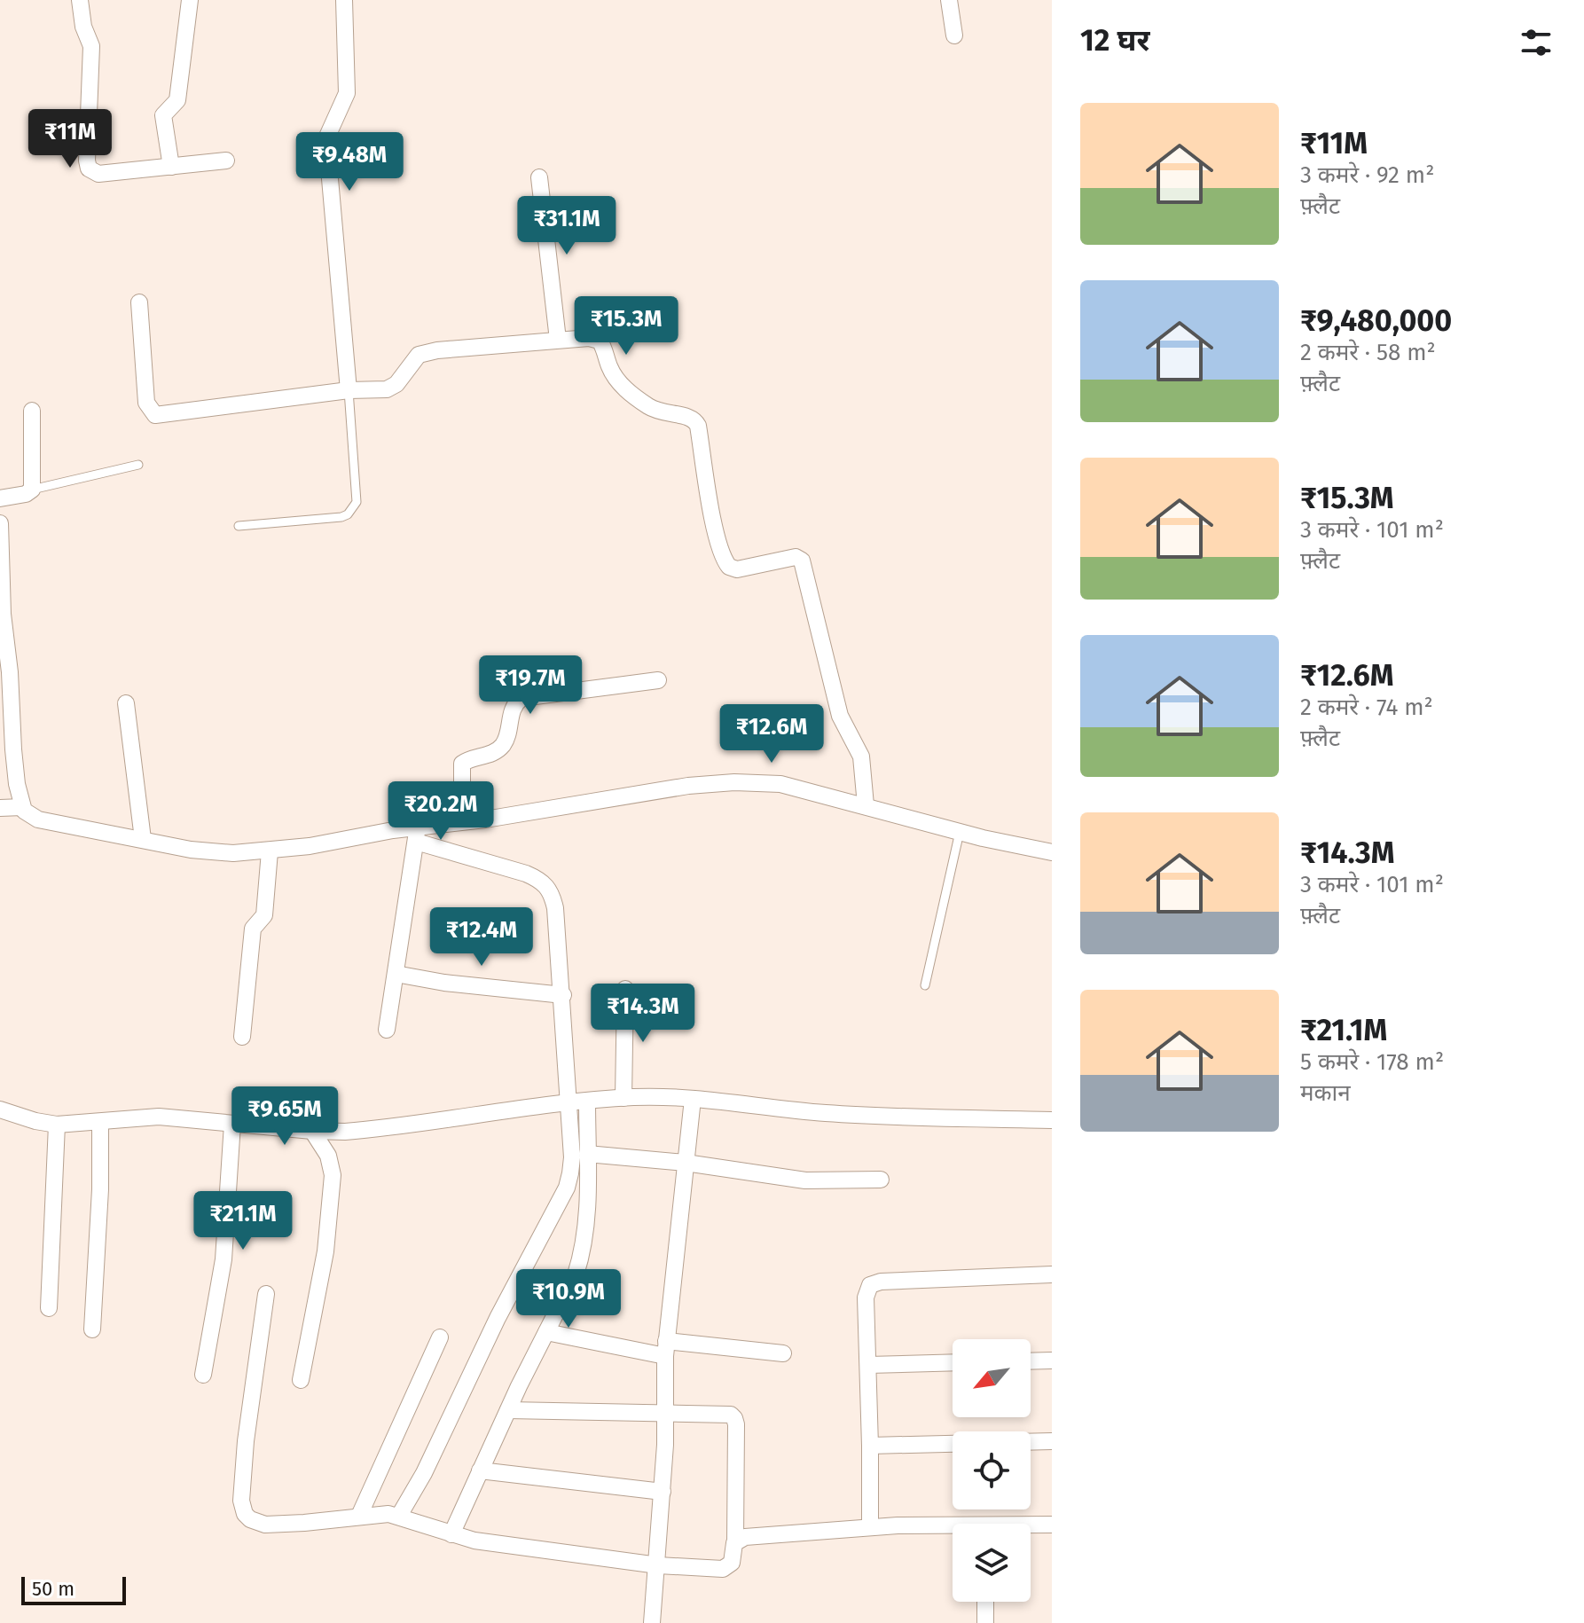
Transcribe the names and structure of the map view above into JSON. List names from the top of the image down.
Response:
{
  "scale_bar": "50 m",
  "north": "bottom left",
  "page": {
    "heading": "12 घर",
    "list": [
      {
        "name": "₹11M",
        "note": "3 कमरे · 92 m² · फ़्लैट"
      },
      {
        "name": "₹9,480,000",
        "note": "2 कमरे · 58 m² · फ़्लैट"
      },
      {
        "name": "₹15.3M",
        "note": "3 कमरे · 101 m² · फ़्लैट"
      },
      {
        "name": "₹12.6M",
        "note": "2 कमरे · 74 m² · फ़्लैट"
      },
      {
        "name": "₹14.3M",
        "note": "3 कमरे · 101 m² · फ़्लैट"
      },
      {
        "name": "₹21.1M",
        "note": "5 कमरे · 178 m² · मकान"
      }
    ],
    "price": [
      "₹11M",
      "₹9.48M",
      "₹31.1M",
      "₹15.3M",
      "₹19.7M",
      "₹12.6M",
      "₹20.2M",
      "₹12.4M",
      "₹14.3M",
      "₹9.65M",
      "₹21.1M",
      "₹10.9M"
    ],
    "scale": "50 m"
  }
}
